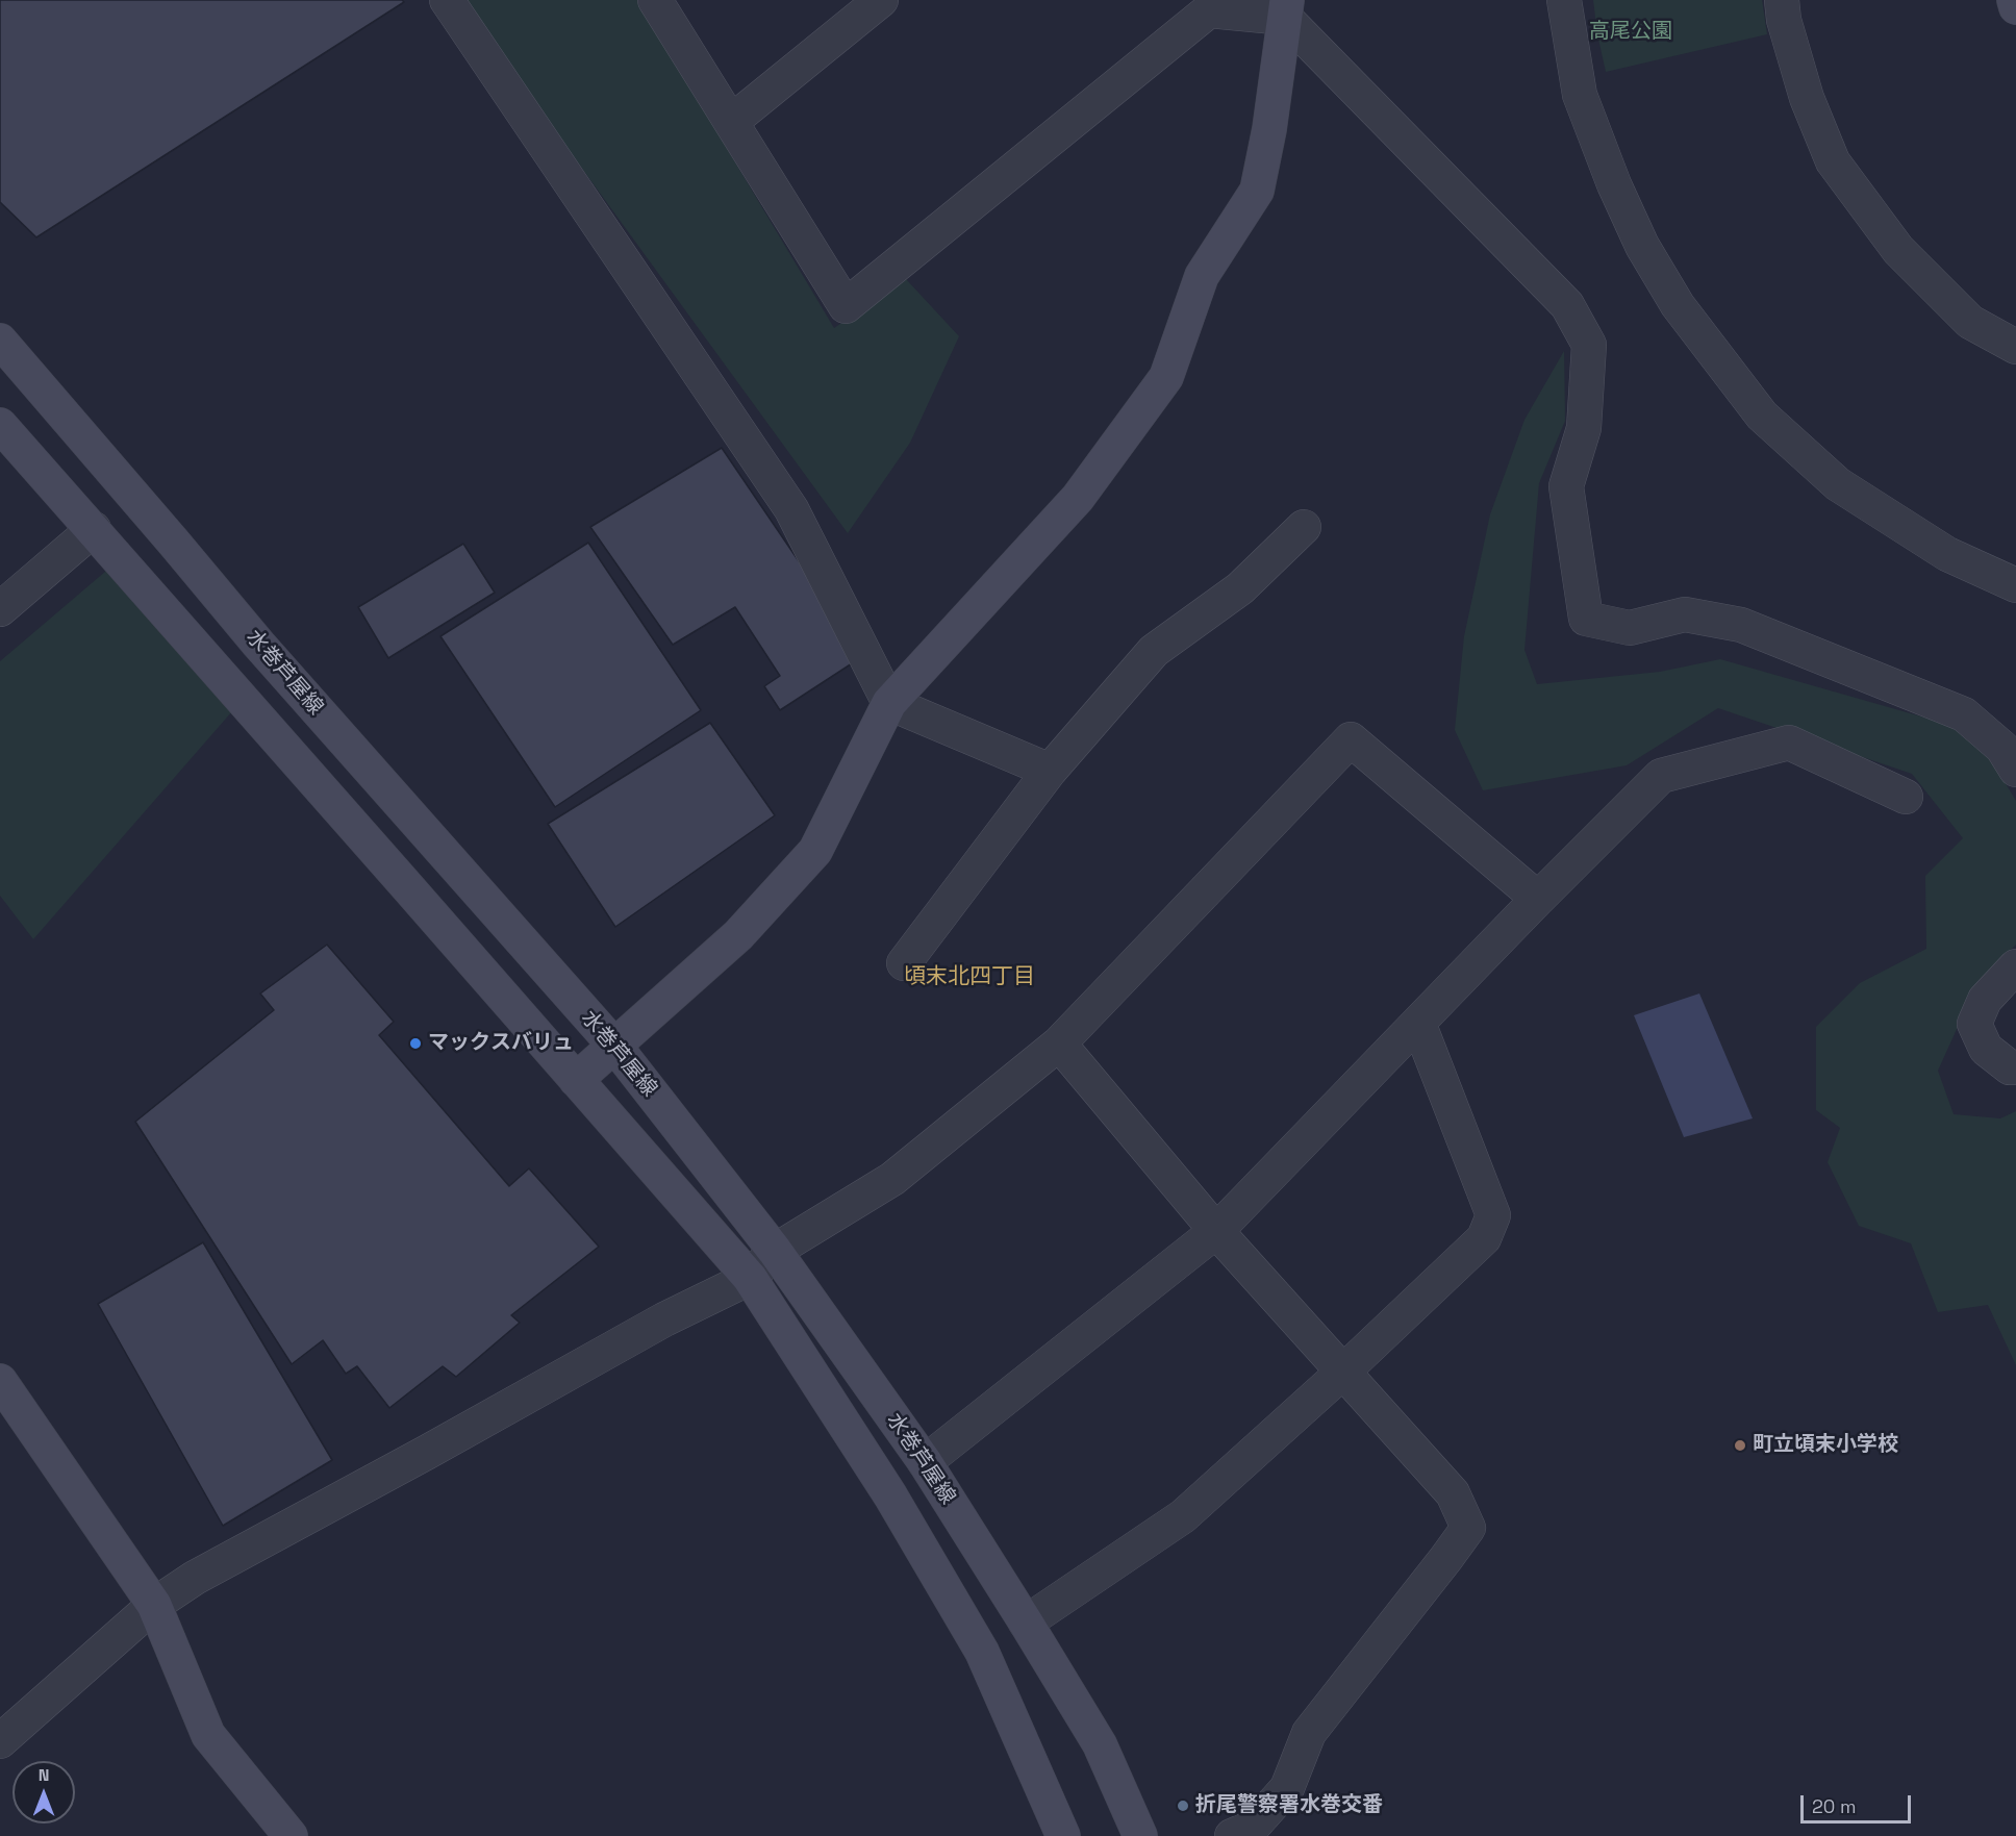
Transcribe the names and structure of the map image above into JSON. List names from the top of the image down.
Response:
{
  "streets": {
    "main road": ["水巻芦屋線"]
  },
  "districts": ["頃末北四丁目"],
  "parks": ["高尾公園"],
  "places": ["マックスバリュ", "町立頃末小学校", "折尾警察署水巻交番"],
  "scale_bar": "20 m",
  "north": "top"
}
